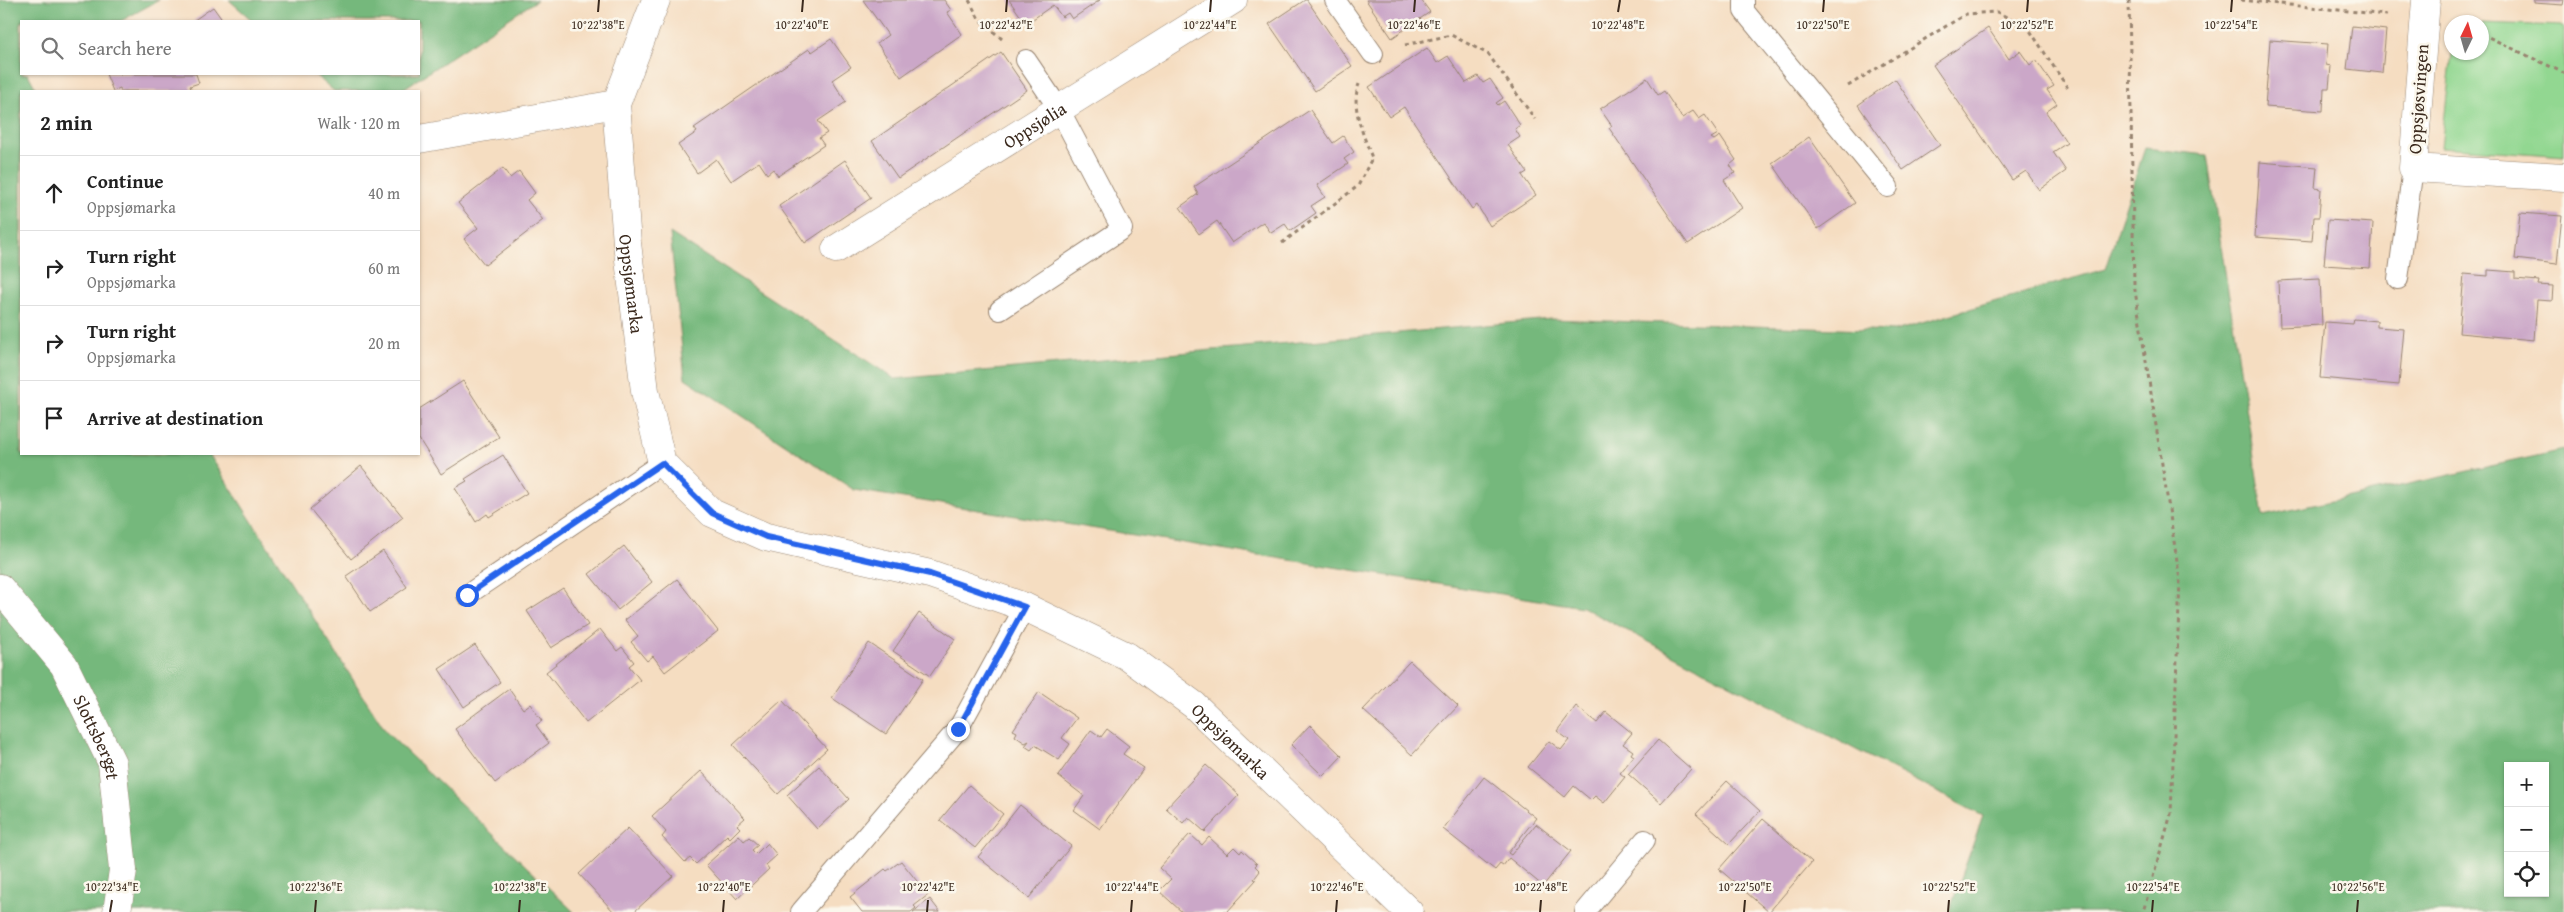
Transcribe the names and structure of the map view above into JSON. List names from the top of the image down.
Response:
{
  "streets": {
    "street": [
      "Oppsjøsvingen",
      "Oppsjølia",
      "Oppsjømarka",
      "Slottsberget"
    ]
  },
  "north": "top",
  "page": {
    "search": "Search here",
    "heading": ["2 min", "Walk · 120 m"],
    "list": [
      ["Continue", "Oppsjømarka", "40 m"],
      ["Turn right", "Oppsjømarka", "60 m"],
      ["Turn right", "Oppsjømarka", "20 m"],
      "Arrive at destination"
    ],
    "map_buttons": ["+", "−"]
  },
  "coordinates": [
    "10°22'38\"E",
    "10°22'40\"E",
    "10°22'42\"E",
    "10°22'44\"E",
    "10°22'46\"E",
    "10°22'48\"E",
    "10°22'50\"E",
    "10°22'52\"E",
    "10°22'54\"E",
    "10°22'34\"E",
    "10°22'36\"E",
    "10°22'56\"E"
  ]
}
